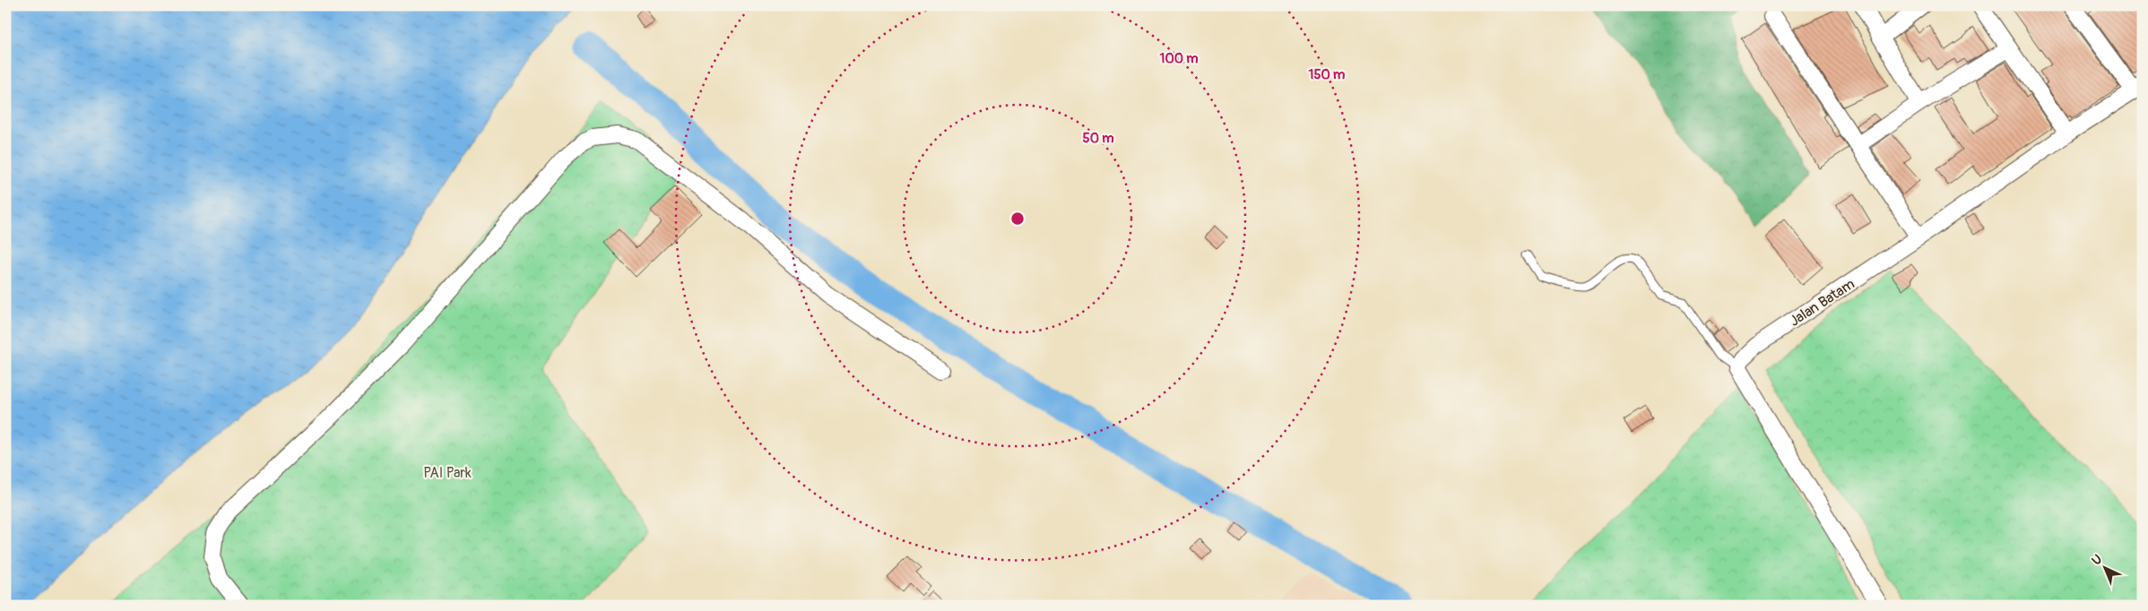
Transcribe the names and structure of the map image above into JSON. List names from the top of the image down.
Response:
{
  "streets": {
    "street": ["Jalan Batam"]
  },
  "parks": ["PAI Park"],
  "north": "top left",
  "rings": ["100 m", "150 m", "50 m"]
}
